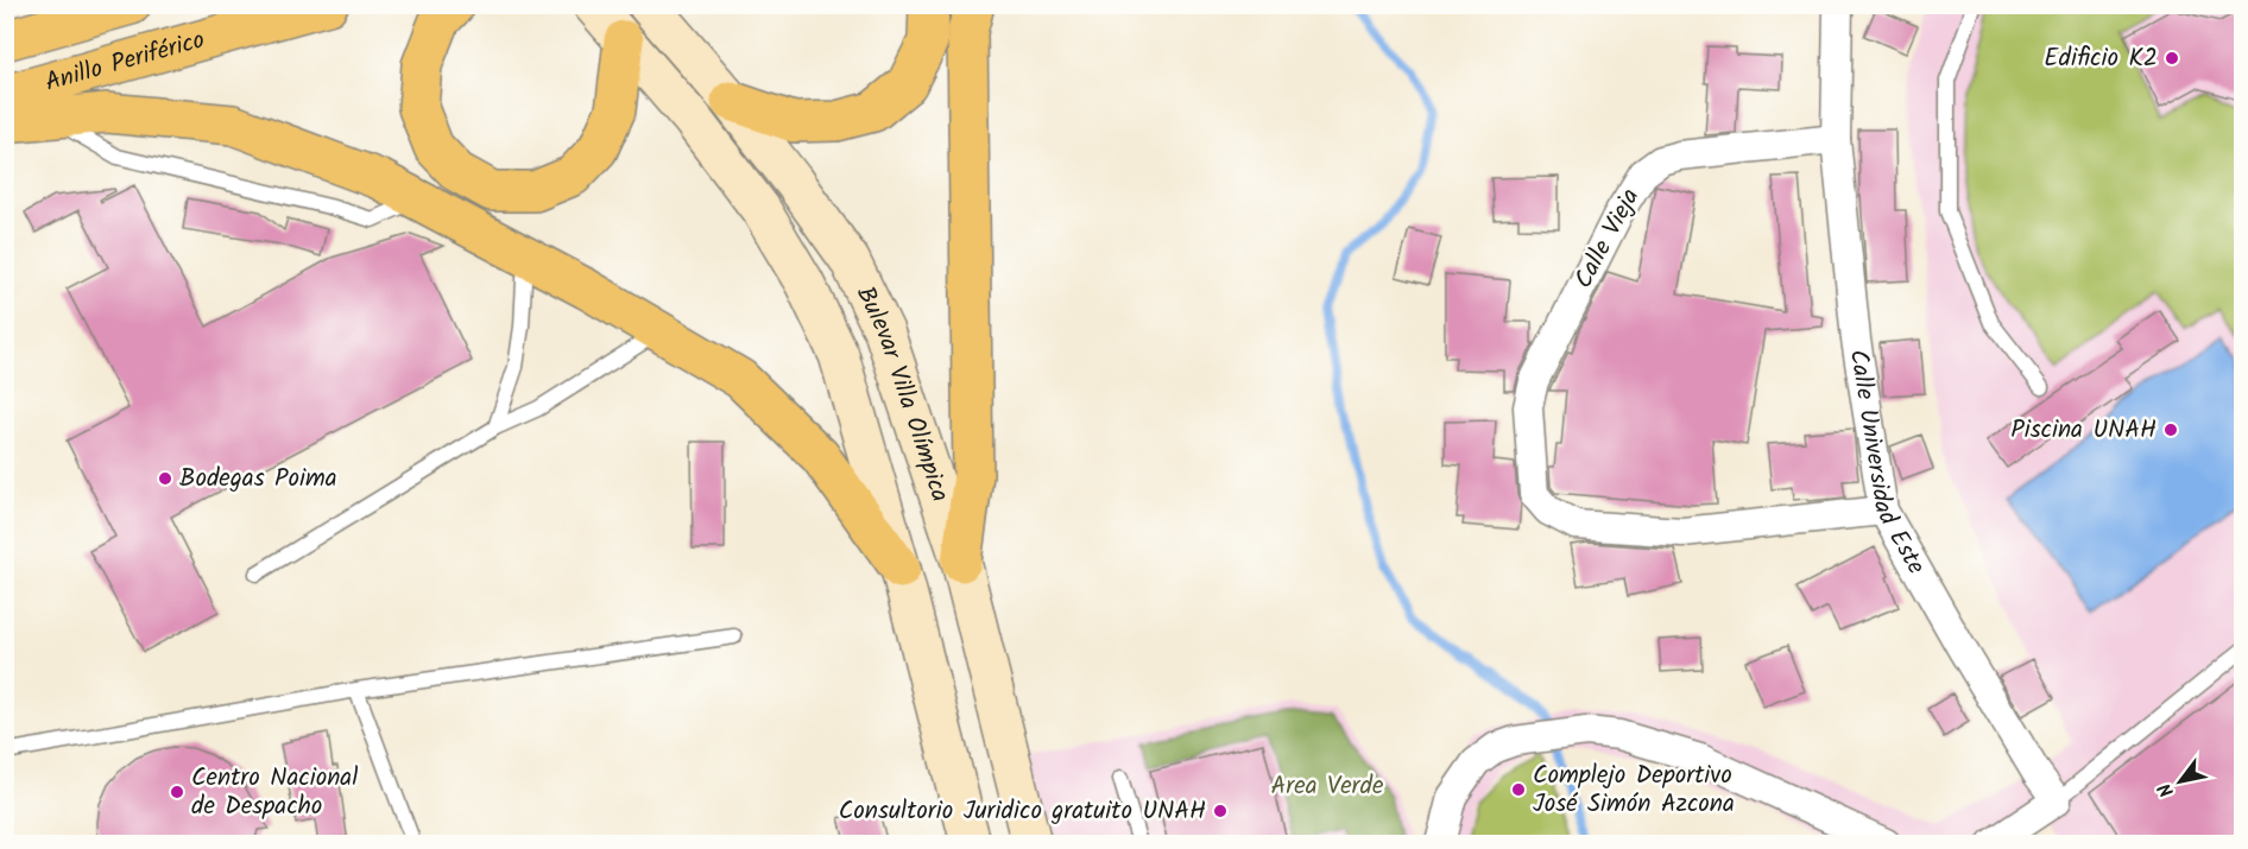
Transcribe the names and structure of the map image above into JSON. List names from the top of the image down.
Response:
{
  "streets": {
    "highway": ["Anillo Periférico"],
    "main road": ["Bulevar Villa Olímpica"],
    "street": ["Calle Vieja", "Calle Universidad Este"]
  },
  "crossings": [
    ["Calle Vieja", "Calle Universidad Este"]
  ],
  "parks": ["Area Verde"],
  "places": [
    "Edificio K2",
    "Piscina UNAH",
    "Bodegas Poima",
    "Complejo Deportivo José Simón Azcona",
    "Centro Nacional de Despacho",
    "Consultorio Juridico gratuito UNAH"
  ],
  "north": "bottom left"
}
